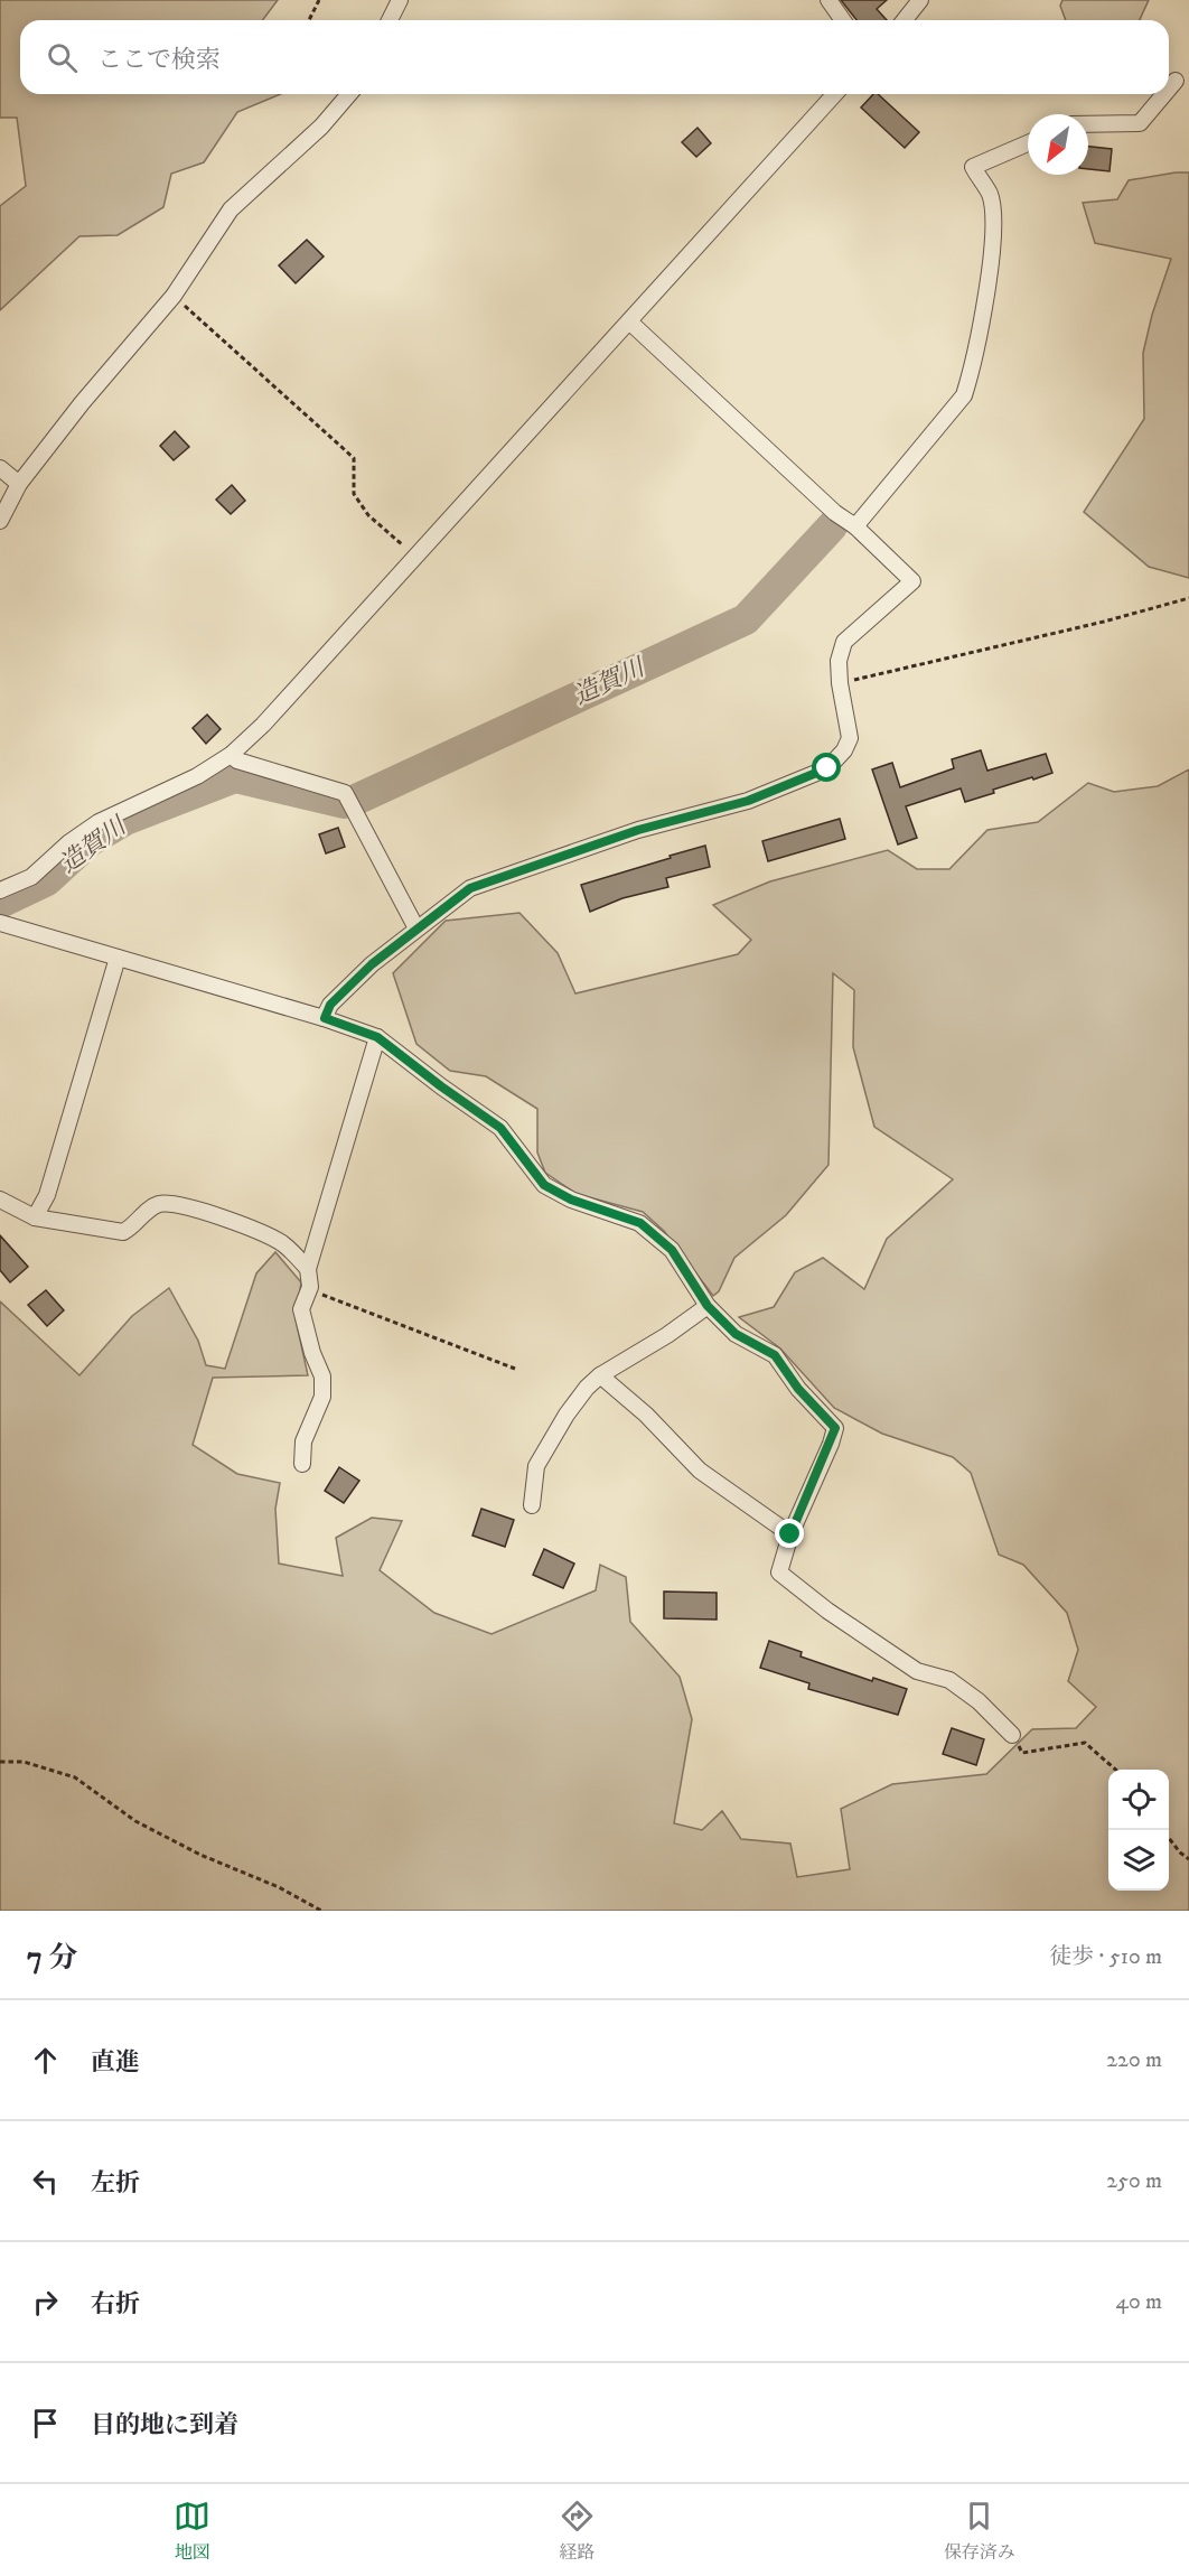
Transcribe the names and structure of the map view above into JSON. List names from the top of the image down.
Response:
{
  "water": ["造賀川"],
  "north": "bottom left",
  "page": {
    "search": "ここで検索",
    "heading": ["7 分", "徒歩 · 510 m"],
    "list": [
      ["直進", "220 m"],
      ["左折", "250 m"],
      ["右折", "40 m"],
      "目的地に到着"
    ],
    "nav": ["地図", "経路", "保存済み"]
  }
}
